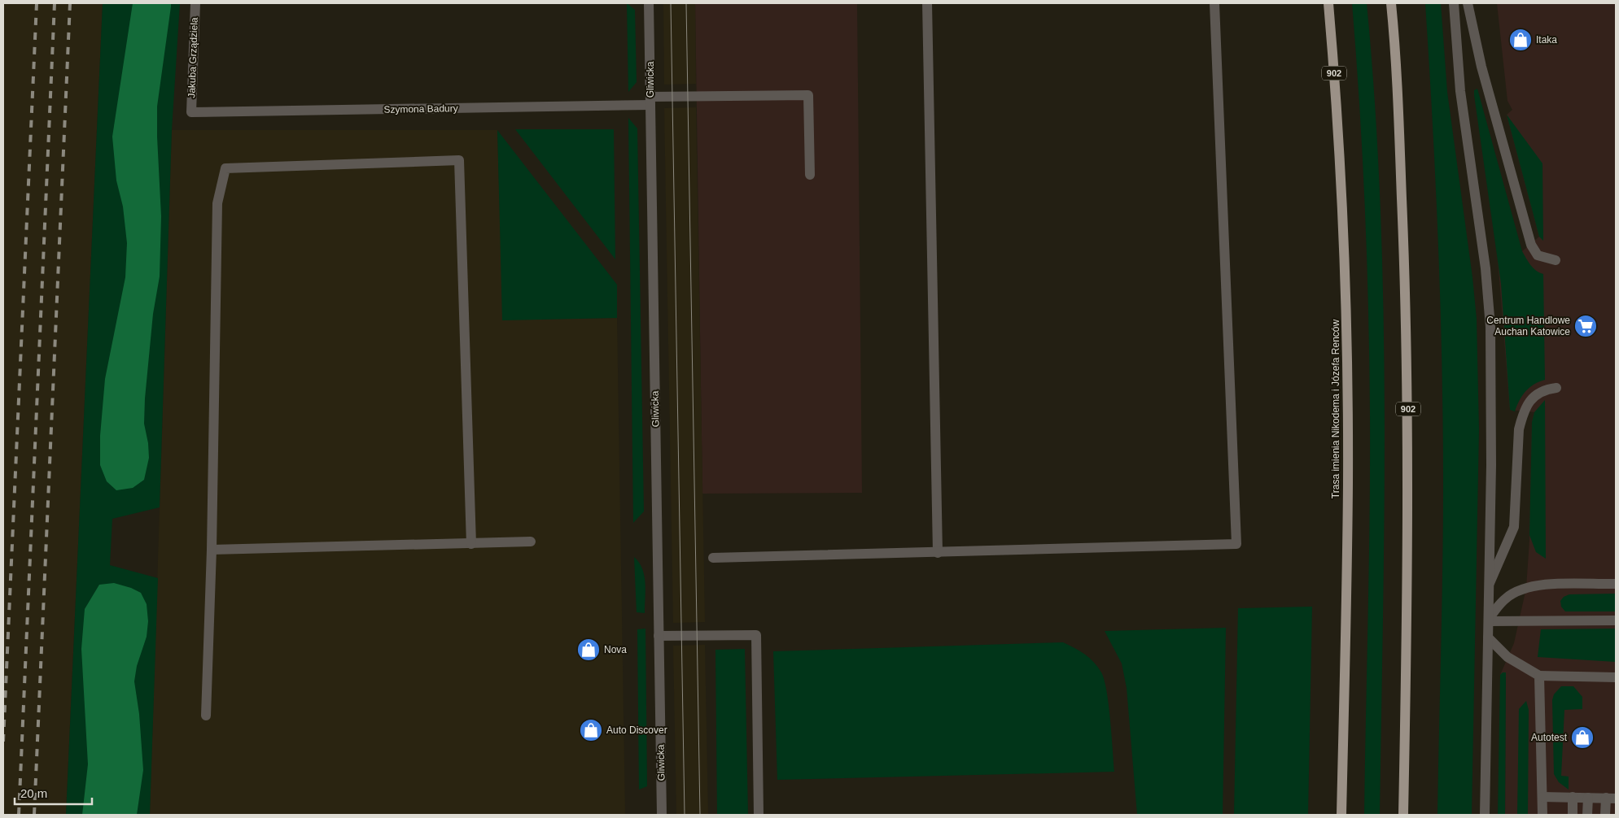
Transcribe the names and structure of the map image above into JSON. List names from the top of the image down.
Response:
{
  "streets": {
    "main road": ["902", "Trasa imienia Nikodema i Józefa Renców"],
    "street": ["Jakuba Grządziela", "Gliwicka", "Szymona Badury"]
  },
  "crossings": [
    ["Jakuba Grządziela", "Szymona Badury"],
    ["Gliwicka", "Szymona Badury"]
  ],
  "places": {
    "shop": [
      "Itaka",
      "Nova",
      "Auto Discover",
      "Autotest"
    ],
    "supermarket": ["Centrum Handlowe Auchan Katowice"]
  },
  "scale_bar": "20 m"
}
